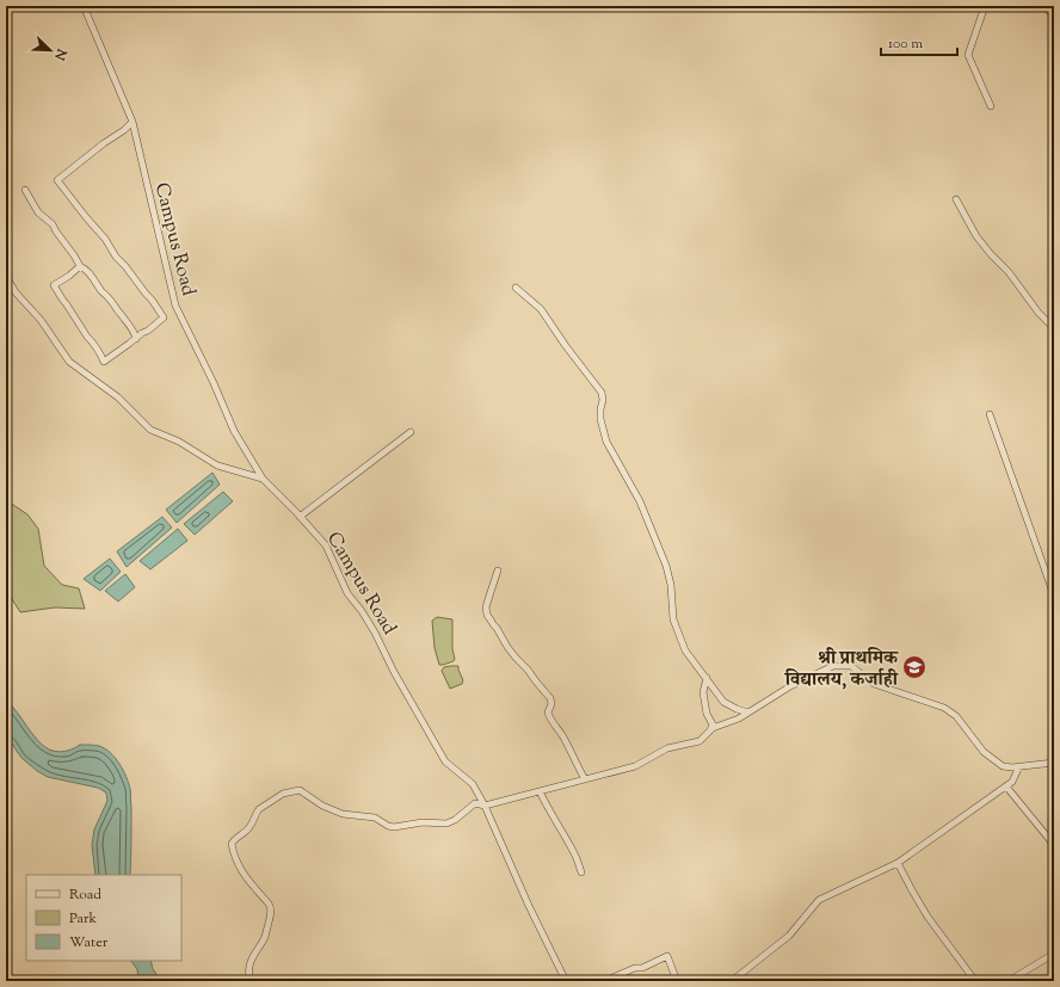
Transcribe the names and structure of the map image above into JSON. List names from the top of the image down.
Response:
{
  "streets": {
    "street": ["Campus Road"]
  },
  "places": {
    "school or university": ["श्री प्राथमिक विद्यालय, कर्जाही"]
  },
  "legend": ["Road", "Park", "Water"],
  "scale_bar": "100 m",
  "north": "bottom right"
}
